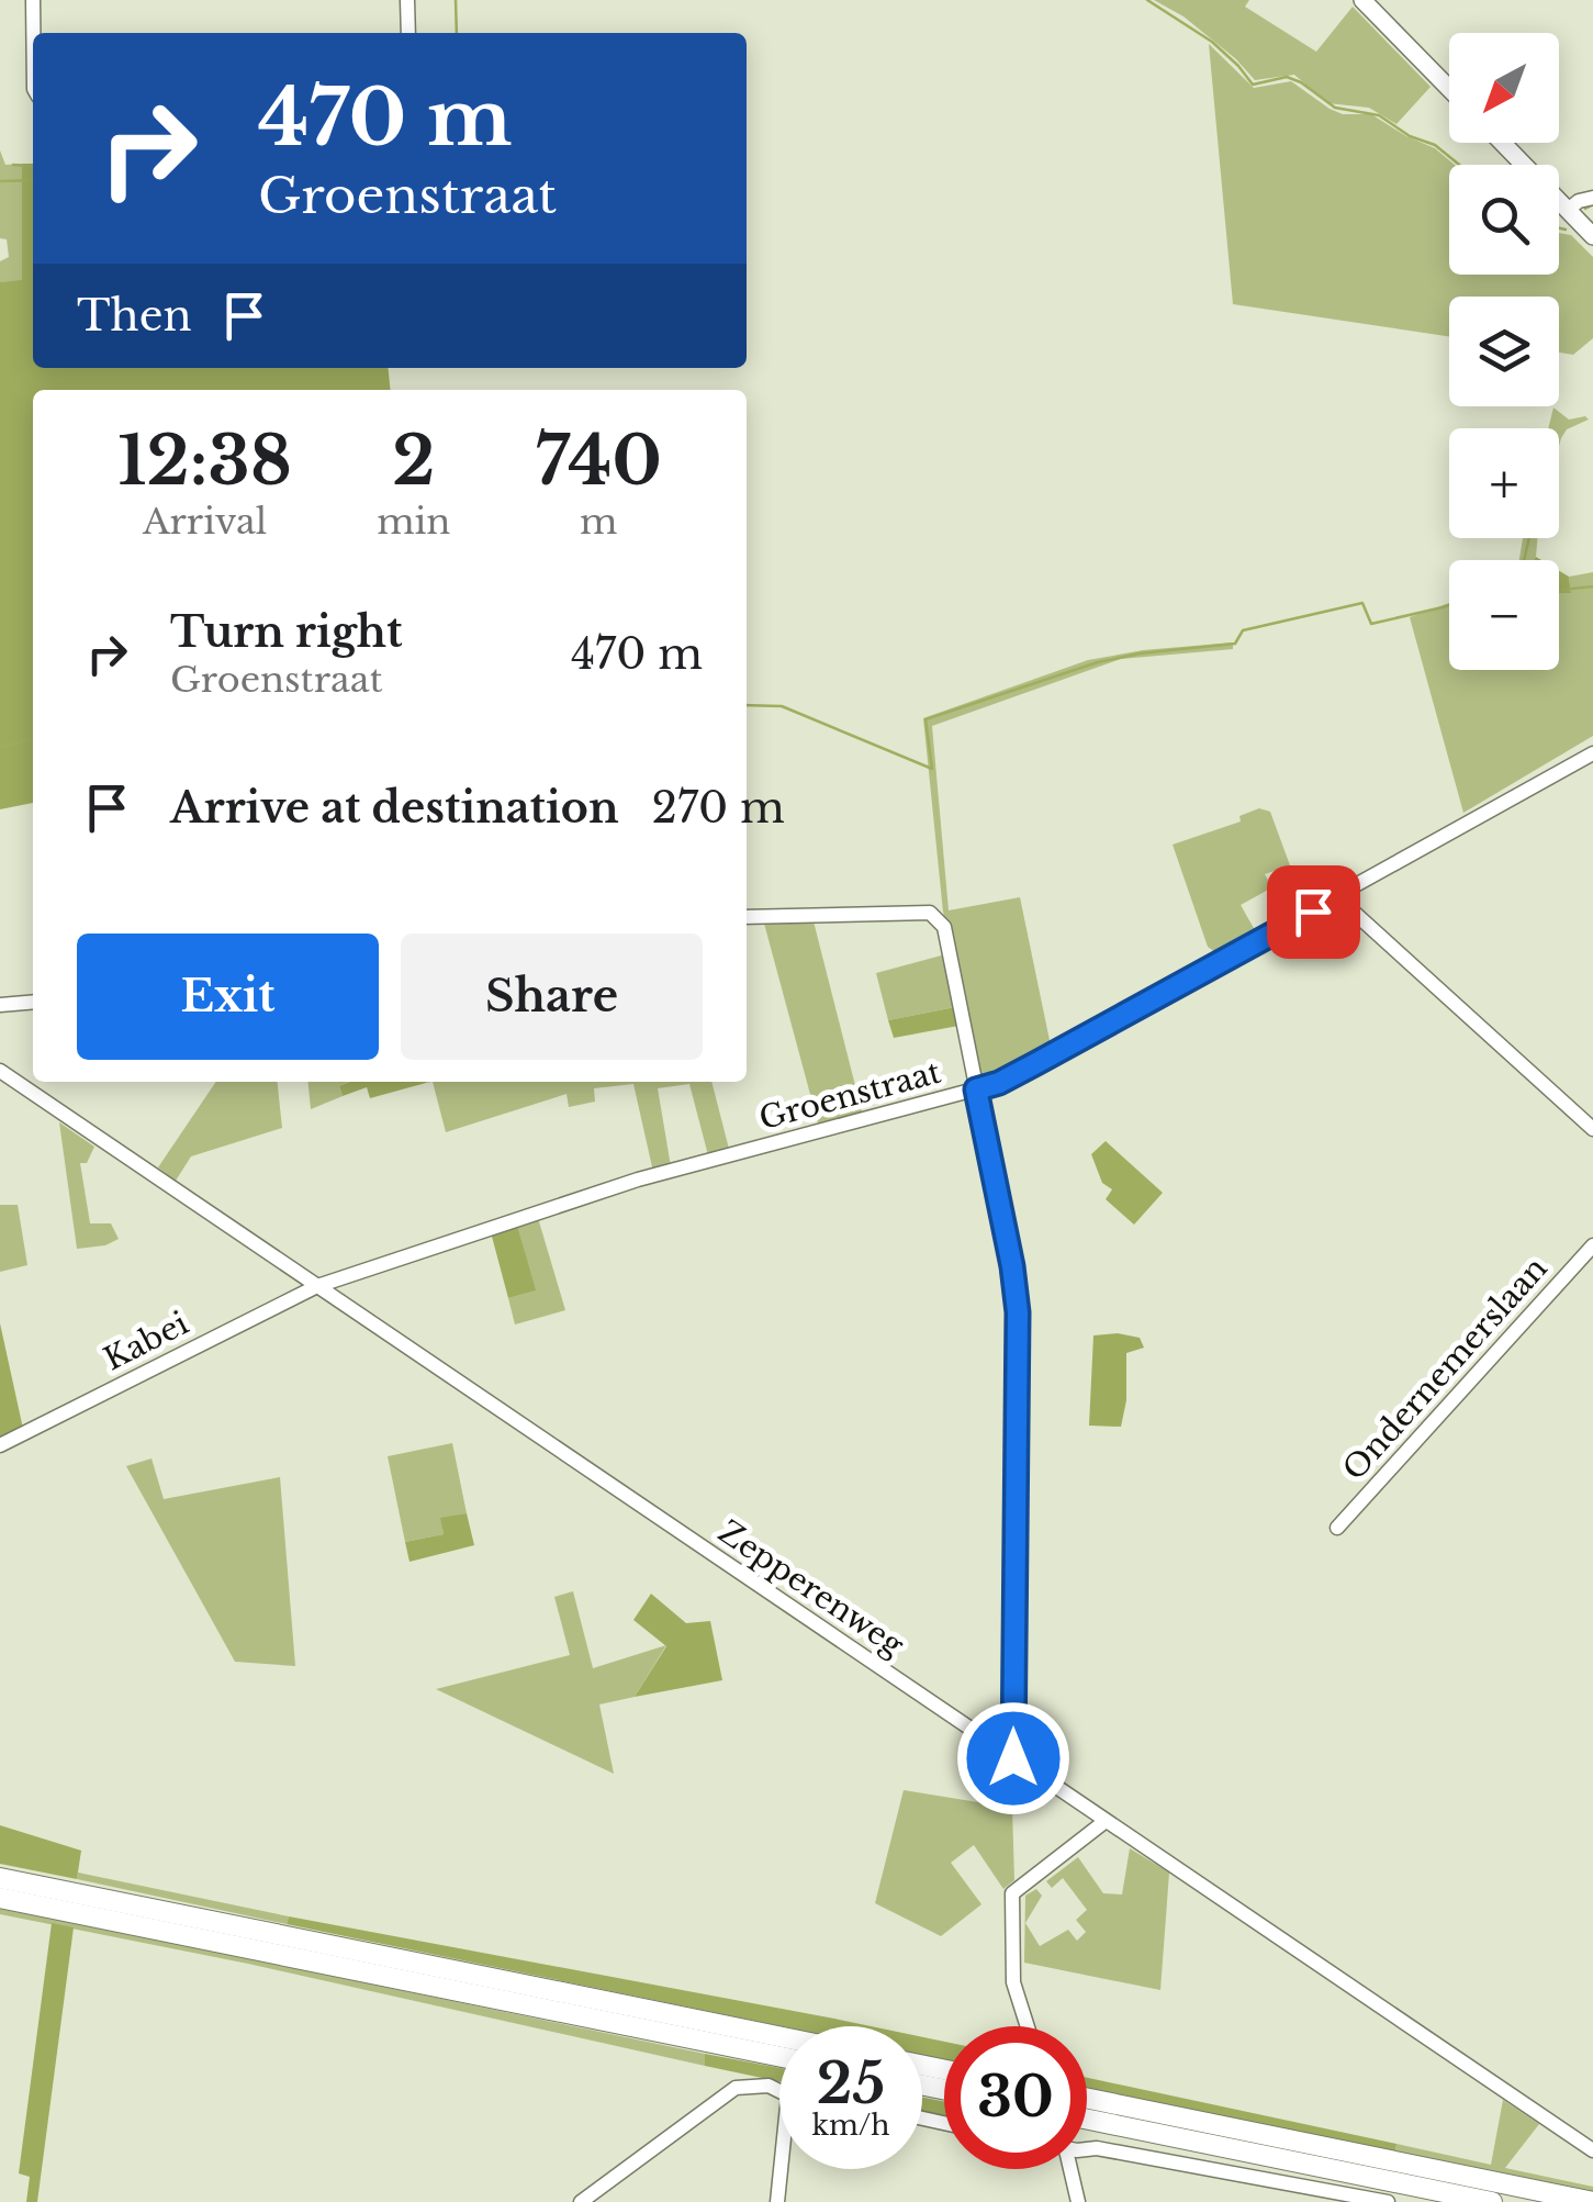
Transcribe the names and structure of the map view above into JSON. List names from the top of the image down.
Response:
{
  "streets": {
    "street": [
      "Groenstraat",
      "Kabei",
      "Ondernemerslaan",
      "Zepperenweg"
    ]
  },
  "crossings": [
    ["Groenstraat", "Kabei"],
    ["Groenstraat", "Zepperenweg"],
    ["Kabei", "Zepperenweg"]
  ],
  "north": "bottom left",
  "page": {
    "map_buttons": ["+", "−"],
    "turn": ["470 m", "Groenstraat"],
    "then": "Then",
    "eta": [
      "12:38",
      "Arrival",
      "2",
      "min",
      "740",
      "m"
    ],
    "list": [
      {
        "name": "Turn right",
        "note": "Groenstraat",
        "value": "470 m"
      },
      {
        "name": "Arrive at destination",
        "value": "270 m"
      }
    ],
    "buttons": ["Exit", "Share"],
    "speed": "25 km/h",
    "limit": "30"
  }
}
